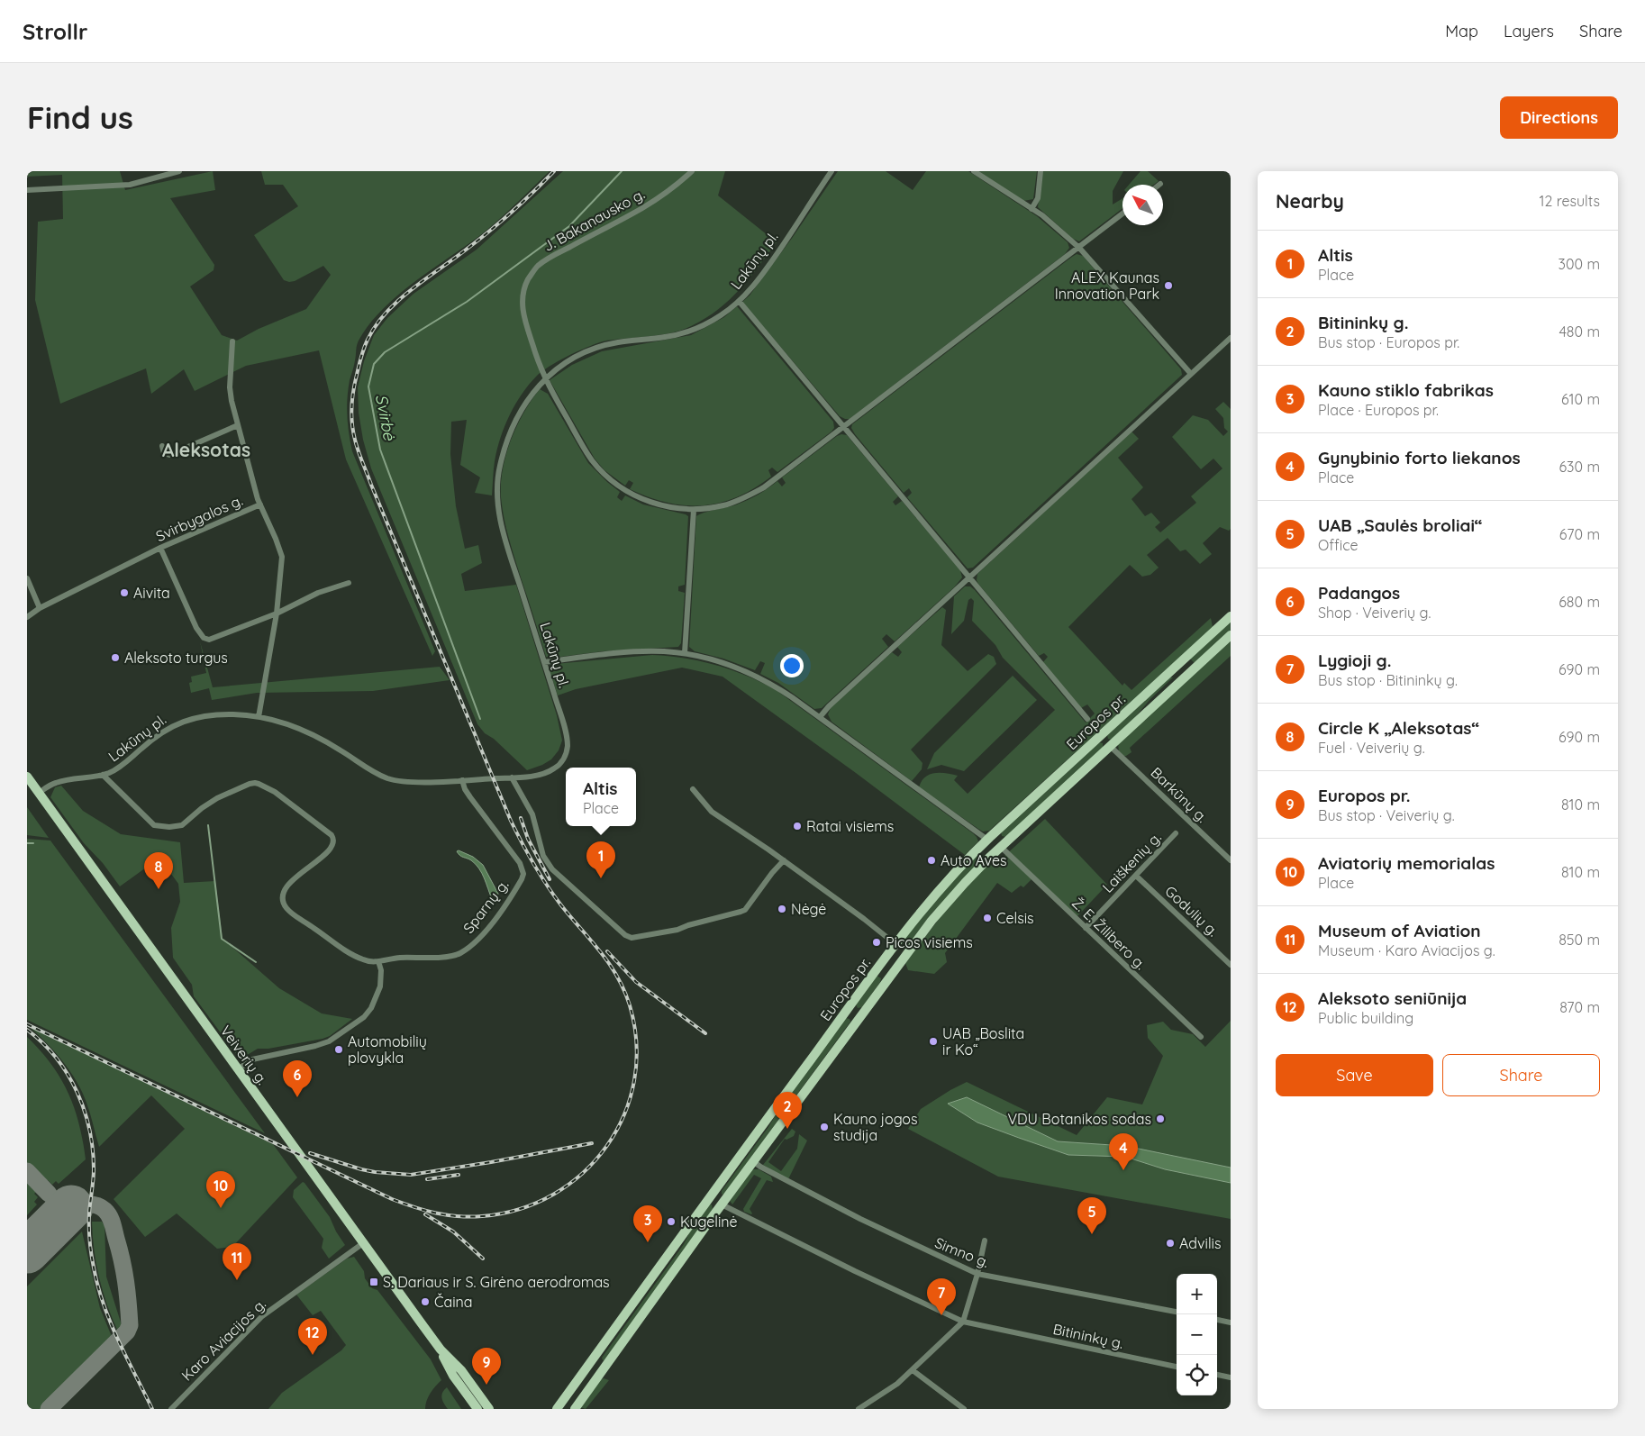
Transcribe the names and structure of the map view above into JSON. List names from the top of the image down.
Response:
{
  "streets": {
    "main road": ["Europos pr.", "Veiverių g."],
    "street": [
      "J. Bakanausko g.",
      "Lakūnų pl.",
      "Svirbygalos g.",
      "Barkūnų g.",
      "Laiškenių g.",
      "Sparnų g.",
      "Godulių g.",
      "Ž. E. Žilibero g.",
      "Simno g.",
      "Bitininkų g.",
      "Karo Aviacijos g."
    ]
  },
  "crossings": [
    ["J. Bakanausko g.", "Lakūnų pl."],
    ["Lakūnų pl.", "Svirbygalos g."],
    ["Lakūnų pl.", "Sparnų g."],
    ["Lakūnų pl.", "Veiverių g."],
    ["Europos pr.", "Barkūnų g."],
    ["Europos pr.", "Ž. E. Žilibero g."],
    ["Europos pr.", "Simno g."],
    ["Europos pr.", "Bitininkų g."],
    ["Laiškenių g.", "Godulių g."],
    ["Laiškenių g.", "Ž. E. Žilibero g."],
    ["Veiverių g.", "Karo Aviacijos g."]
  ],
  "districts": ["Aleksotas"],
  "water": ["Svirbė"],
  "places": {
    "other": [
      "ALEX Kaunas Innovation Park",
      "Aivita",
      "Aleksoto turgus",
      "Ratai visiems",
      "Auto Aves",
      "Nėgė",
      "Celsis",
      "Picos visiems",
      "UAB „Boslita ir Ko“",
      "Automobilių plovykla",
      "VDU Botanikos sodas",
      "Kauno jogos studija",
      "Kugelinė",
      "Advilis",
      "Čaina"
    ],
    "transit": ["S. Dariaus ir S. Girėno aerodromas"]
  },
  "north": "top left",
  "page": {
    "header": "Strollr",
    "nav": ["Map", "Layers", "Share"],
    "buttons": [
      "Directions",
      ["Save", "Share"]
    ],
    "title": "Find us",
    "heading": ["Nearby", "12 results"],
    "list": [
      {
        "mark": "1",
        "name": "Altis",
        "note": "Place",
        "value": "300 m"
      },
      {
        "mark": "2",
        "name": "Bitininkų g.",
        "note": "Bus stop · Europos pr.",
        "value": "480 m"
      },
      {
        "mark": "3",
        "name": "Kauno stiklo fabrikas",
        "note": "Place · Europos pr.",
        "value": "610 m"
      },
      {
        "mark": "4",
        "name": "Gynybinio forto liekanos",
        "note": "Place",
        "value": "630 m"
      },
      {
        "mark": "5",
        "name": "UAB „Saulės broliai“",
        "note": "Office",
        "value": "670 m"
      },
      {
        "mark": "6",
        "name": "Padangos",
        "note": "Shop · Veiverių g.",
        "value": "680 m"
      },
      {
        "mark": "7",
        "name": "Lygioji g.",
        "note": "Bus stop · Bitininkų g.",
        "value": "690 m"
      },
      {
        "mark": "8",
        "name": "Circle K „Aleksotas“",
        "note": "Fuel · Veiverių g.",
        "value": "690 m"
      },
      {
        "mark": "9",
        "name": "Europos pr.",
        "note": "Bus stop · Veiverių g.",
        "value": "810 m"
      },
      {
        "mark": "10",
        "name": "Aviatorių memorialas",
        "note": "Place",
        "value": "810 m"
      },
      {
        "mark": "11",
        "name": "Museum of Aviation",
        "note": "Museum · Karo Aviacijos g.",
        "value": "850 m"
      },
      {
        "mark": "12",
        "name": "Aleksoto seniūnija",
        "note": "Public building",
        "value": "870 m"
      }
    ],
    "popup": ["Altis", "Place"],
    "pins": [
      "1",
      "8",
      "6",
      "2",
      "4",
      "10",
      "5",
      "3",
      "11",
      "7",
      "12",
      "9"
    ],
    "map_buttons": ["+", "−"]
  }
}
